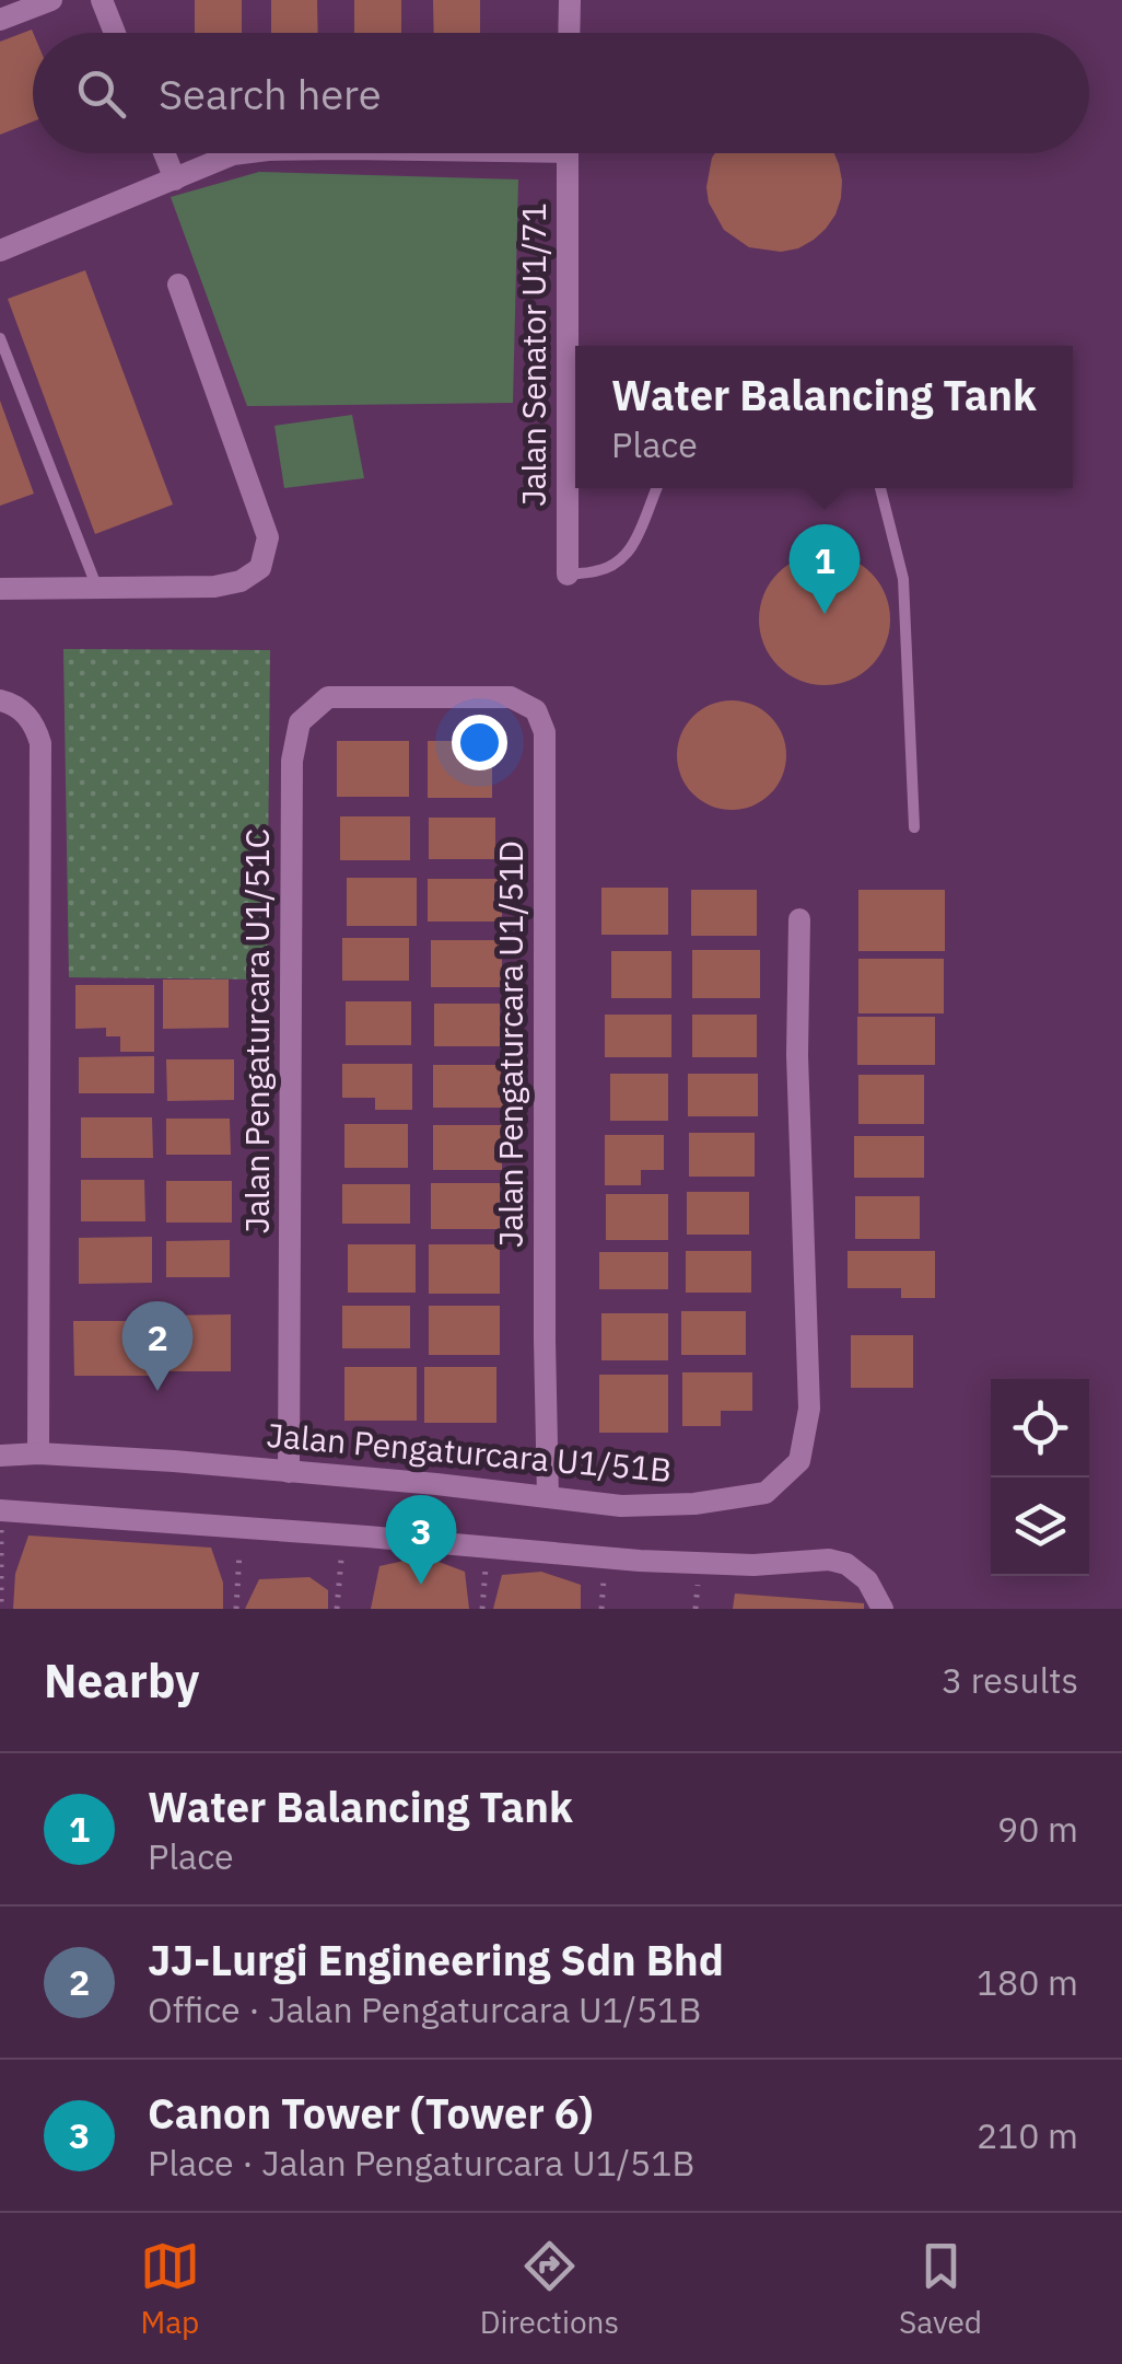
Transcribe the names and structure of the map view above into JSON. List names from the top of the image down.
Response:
{
  "streets": {
    "street": [
      "Jalan Senator U1/71",
      "Jalan Pengaturcara U1/51C",
      "Jalan Pengaturcara U1/51D",
      "Jalan Pengaturcara U1/51B"
    ]
  },
  "crossings": [
    ["Jalan Pengaturcara U1/51C", "Jalan Pengaturcara U1/51D"],
    ["Jalan Pengaturcara U1/51C", "Jalan Pengaturcara U1/51B"],
    ["Jalan Pengaturcara U1/51D", "Jalan Pengaturcara U1/51B"]
  ],
  "page": {
    "search": "Search here",
    "popup": ["Water Balancing Tank", "Place"],
    "pins": ["1", "2", "3"],
    "heading": ["Nearby", "3 results"],
    "list": [
      {
        "mark": "1",
        "name": "Water Balancing Tank",
        "note": "Place",
        "value": "90 m"
      },
      {
        "mark": "2",
        "name": "JJ-Lurgi Engineering Sdn Bhd",
        "note": "Office · Jalan Pengaturcara U1/51B",
        "value": "180 m"
      },
      {
        "mark": "3",
        "name": "Canon Tower (Tower 6)",
        "note": "Place · Jalan Pengaturcara U1/51B",
        "value": "210 m"
      }
    ],
    "nav": ["Map", "Directions", "Saved"]
  }
}
